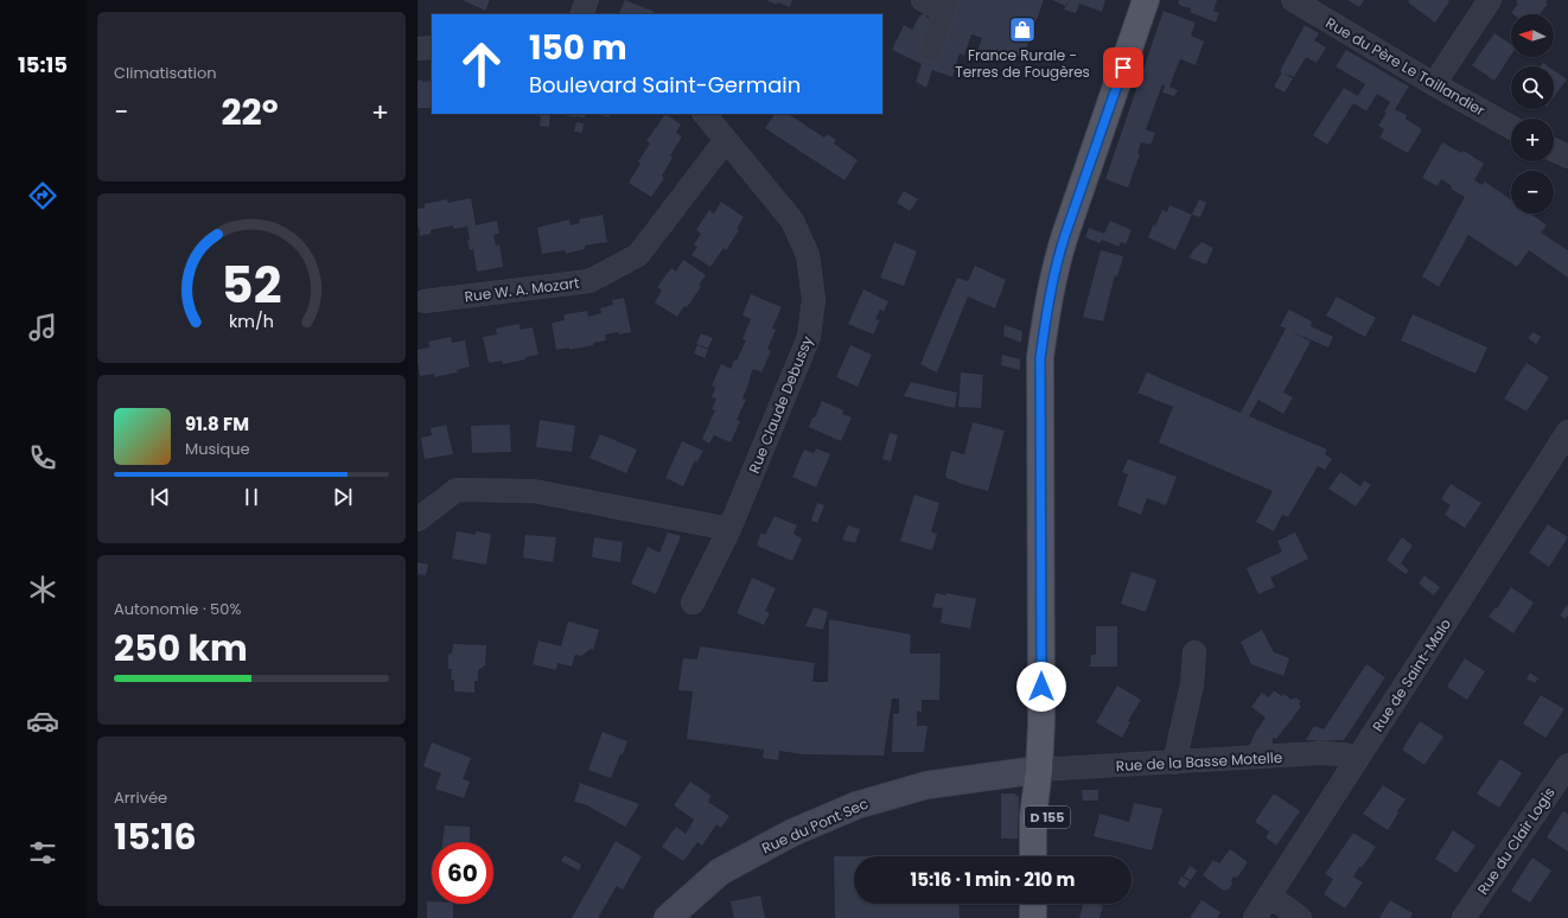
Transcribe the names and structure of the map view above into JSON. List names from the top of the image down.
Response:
{
  "streets": {
    "main road": ["D 155"],
    "street": [
      "Rue du Père Le Taillandier",
      "Rue W. A. Mozart",
      "Rue Claude Debussy",
      "Rue de Saint-Malo",
      "Rue de la Basse Motelle",
      "Rue du Pont Sec",
      "Rue du Clair Logis"
    ]
  },
  "crossings": [
    ["Rue W. A. Mozart", "Rue Claude Debussy"],
    ["Rue de Saint-Malo", "Rue de la Basse Motelle"],
    ["Rue de la Basse Motelle", "D 155"],
    ["Rue de la Basse Motelle", "Rue du Pont Sec"],
    ["D 155", "Rue du Pont Sec"]
  ],
  "places": {
    "shop": ["France Rurale - Terres de Fougères"]
  },
  "north": "left",
  "page": {
    "tabs": "15:15",
    "tile": [
      "Climatisation",
      ["Autonomie · 50%", "250 km"],
      ["Arrivée", "15:16"]
    ],
    "map_buttons": ["+", "−"],
    "turn": ["150 m", "Boulevard Saint-Germain"],
    "heat": ["−", "22°", "+"],
    "song": ["91.8 FM", "Musique"],
    "limit": "60",
    "trip": "15:16 · 1 min · 210 m",
    "gauge": ["52", "km/h"]
  }
}
